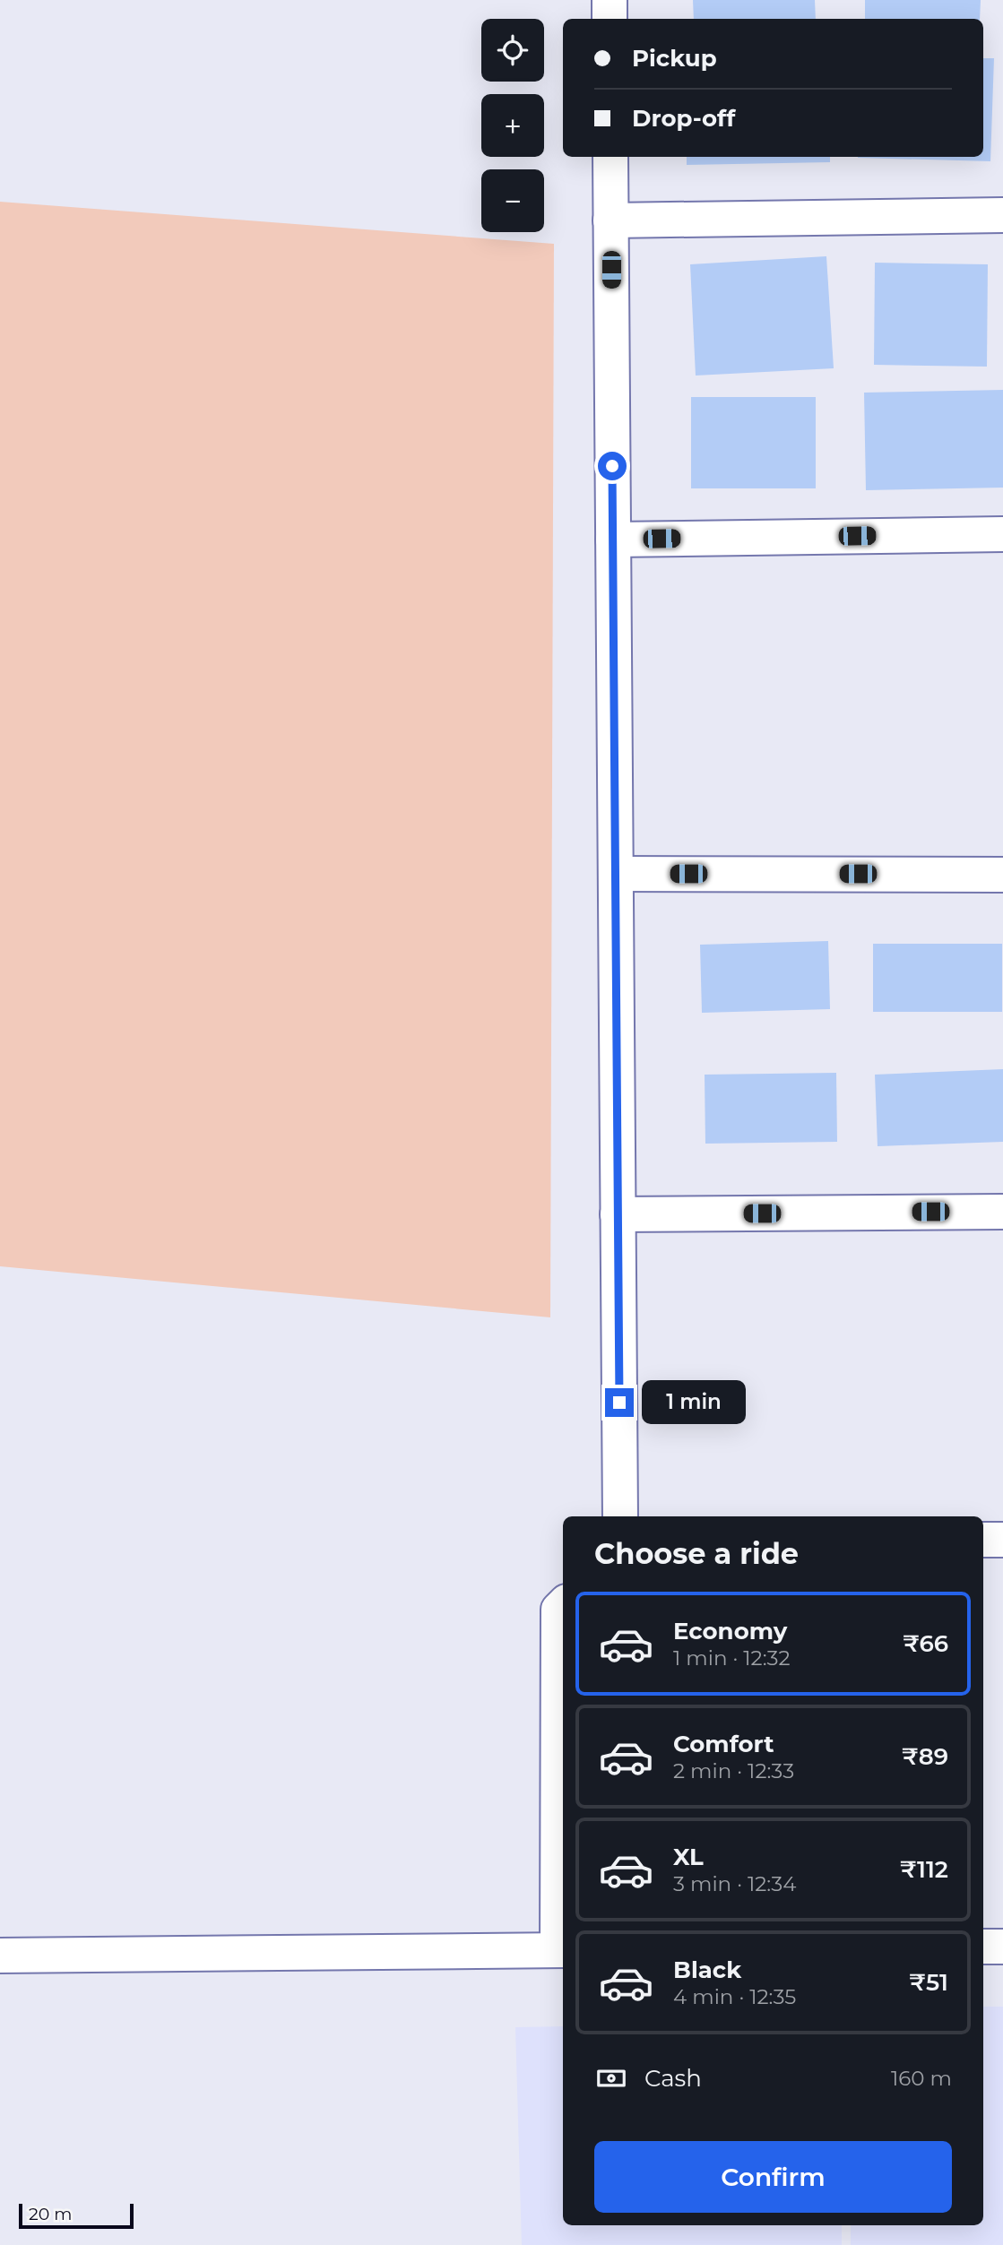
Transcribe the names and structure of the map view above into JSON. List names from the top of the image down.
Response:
{
  "scale_bar": "20 m",
  "page": {
    "map_buttons": ["+", "−"],
    "banner": ["Pickup", "Drop-off"],
    "bubble": "1 min",
    "heading": "Choose a ride",
    "list": [
      {
        "name": "Economy",
        "note": "1 min · 12:32",
        "value": "₹66"
      },
      {
        "name": "Comfort",
        "note": "2 min · 12:33",
        "value": "₹89"
      },
      {
        "name": "XL",
        "note": "3 min · 12:34",
        "value": "₹112"
      },
      {
        "name": "Black",
        "note": "4 min · 12:35",
        "value": "₹51"
      }
    ],
    "pay": ["Cash", "160 m"],
    "buttons": "Confirm",
    "scale": "20 m"
  }
}
